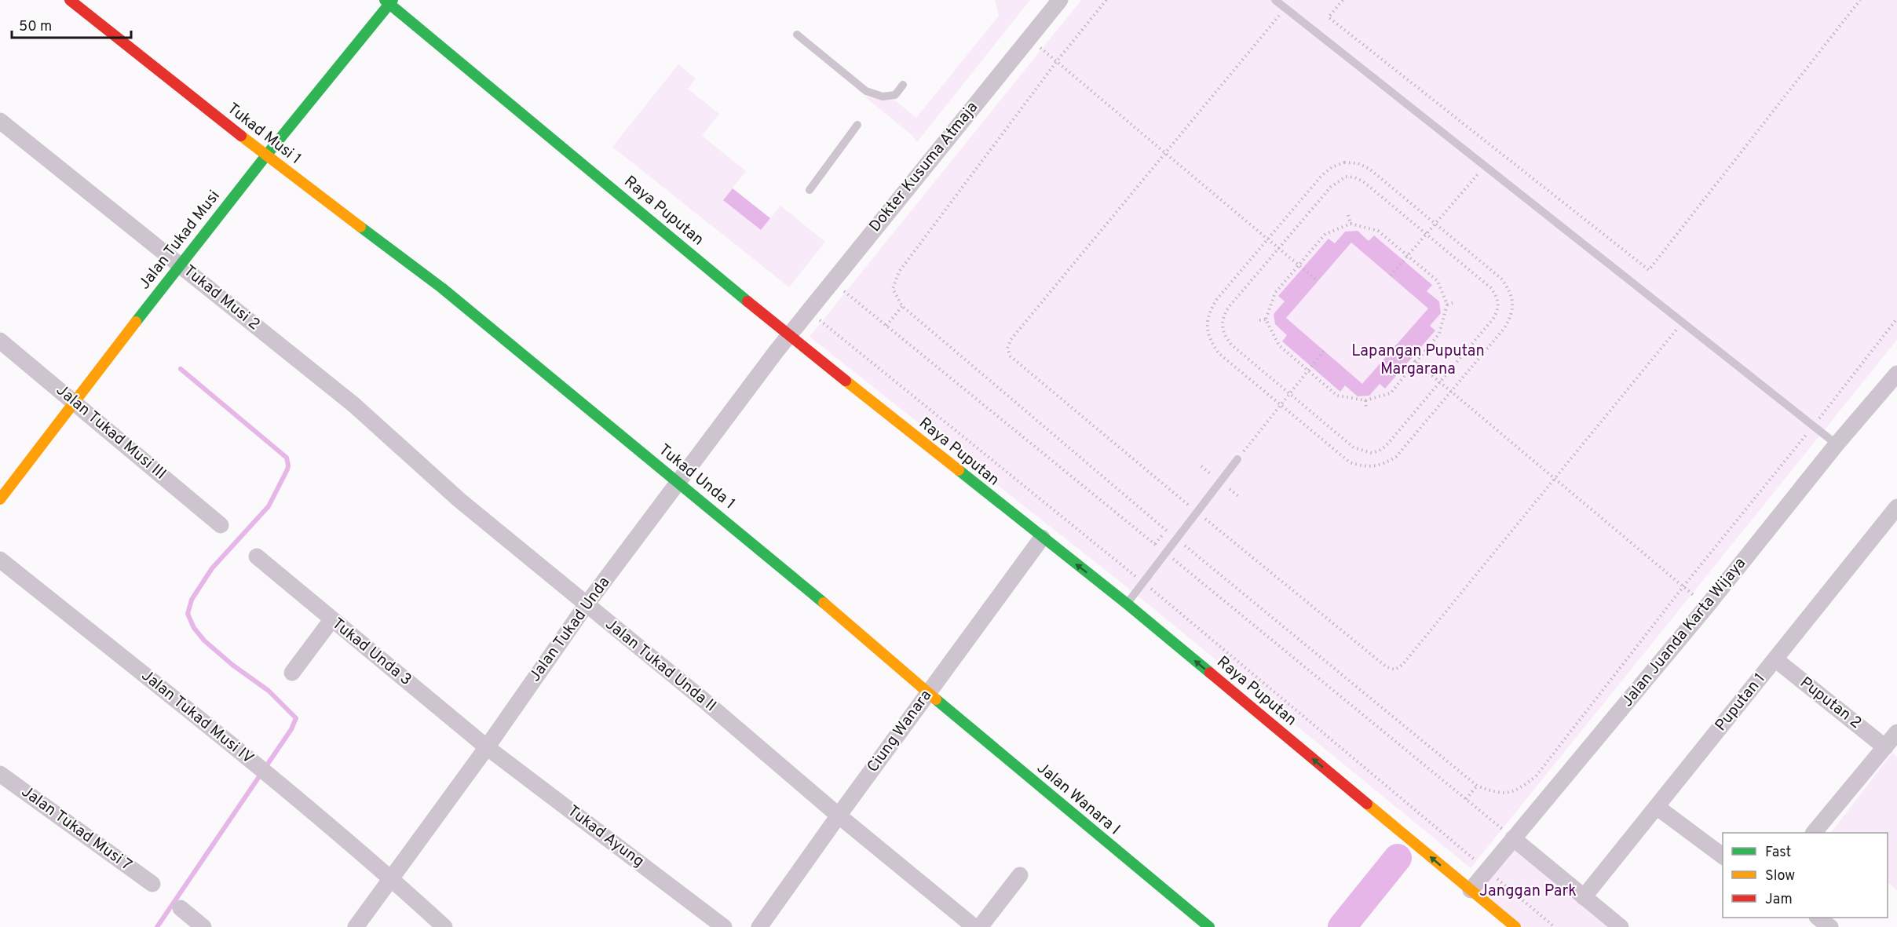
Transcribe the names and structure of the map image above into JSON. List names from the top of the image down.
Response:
{
  "streets": {
    "street": [
      "Tukad Musi 1",
      "Dokter Kusuma Atmaja",
      "Raya Puputan",
      "Jalan Tukad Musi",
      "Tukad Musi 2",
      "Jalan Tukad Musi III",
      "Tukad Unda 1",
      "Jalan Tukad Unda",
      "Jalan Juanda Karta Wijaya",
      "Tukad Unda 3",
      "Jalan Tukad Unda II",
      "Puputan 1",
      "Puputan 2",
      "Jalan Tukad Musi IV",
      "Ciung Wanara",
      "Jalan Wanara I",
      "Jalan Tukad Musi 7",
      "Tukad Ayung"
    ]
  },
  "crossings": [
    ["Tukad Musi 1", "Jalan Tukad Musi"],
    ["Tukad Musi 1", "Tukad Unda 1"],
    ["Dokter Kusuma Atmaja", "Raya Puputan"],
    ["Dokter Kusuma Atmaja", "Jalan Tukad Unda"],
    ["Raya Puputan", "Jalan Tukad Musi"],
    ["Raya Puputan", "Jalan Tukad Unda"],
    ["Raya Puputan", "Jalan Juanda Karta Wijaya"],
    ["Raya Puputan", "Ciung Wanara"],
    ["Jalan Tukad Musi", "Tukad Musi 2"],
    ["Jalan Tukad Musi", "Jalan Tukad Musi III"],
    ["Tukad Musi 2", "Jalan Tukad Unda II"],
    ["Tukad Unda 1", "Jalan Tukad Unda"],
    ["Tukad Unda 1", "Ciung Wanara"],
    ["Tukad Unda 1", "Jalan Wanara I"],
    ["Jalan Tukad Unda", "Tukad Unda 3"],
    ["Jalan Tukad Unda", "Jalan Tukad Unda II"],
    ["Jalan Tukad Unda", "Jalan Tukad Musi IV"],
    ["Jalan Tukad Unda", "Tukad Ayung"],
    ["Tukad Unda 3", "Tukad Ayung"],
    ["Jalan Tukad Unda II", "Ciung Wanara"],
    ["Puputan 1", "Puputan 2"],
    ["Ciung Wanara", "Jalan Wanara I"]
  ],
  "one_way": ["Raya Puputan"],
  "parks": ["Lapangan Puputan Margarana", "Janggan Park"],
  "legend": ["Fast", "Slow", "Jam"],
  "scale_bar": "50 m"
}
